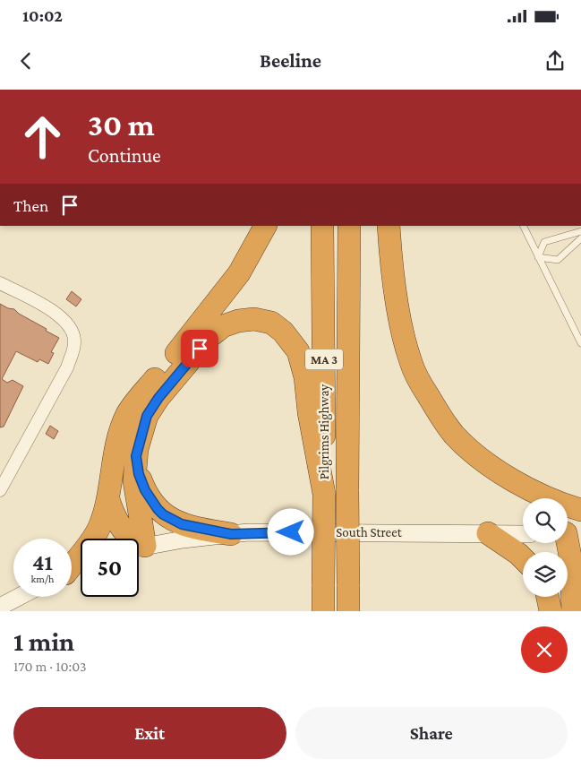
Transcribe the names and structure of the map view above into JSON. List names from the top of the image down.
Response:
{
  "streets": {
    "highway": ["MA 3", "Pilgrims Highway"],
    "main road": ["South Street"]
  },
  "page": {
    "status": "10:02",
    "header": "Beeline",
    "turn": ["30 m", "Continue"],
    "then": "Then",
    "speed": "41 km/h",
    "limit": "50",
    "heading": ["1 min", "170 m · 10:03"],
    "buttons": ["Exit", "Share"]
  }
}
